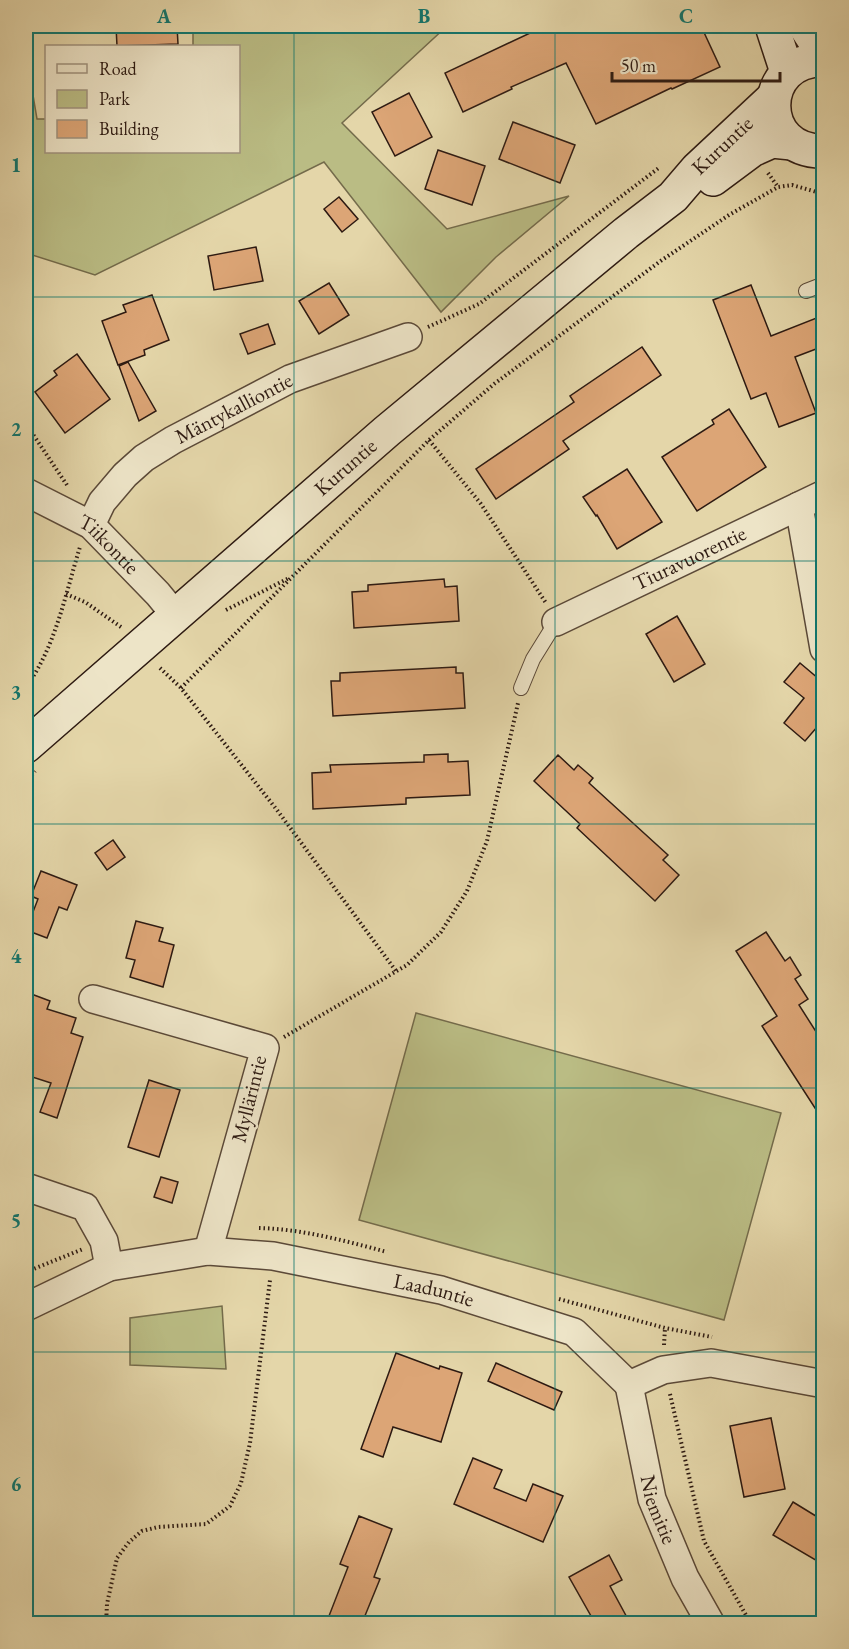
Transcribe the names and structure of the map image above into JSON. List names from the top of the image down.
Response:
{
  "streets": {
    "main road": ["Kuruntie"],
    "street": [
      "Mäntykalliontie",
      "Tiikontie",
      "Tiuravuorentie",
      "Myllärintie",
      "Laaduntie",
      "Niemitie"
    ]
  },
  "crossings": [
    ["Kuruntie", "Tiikontie"],
    ["Mäntykalliontie", "Tiikontie"],
    ["Myllärintie", "Laaduntie"],
    ["Laaduntie", "Niemitie"]
  ],
  "legend": ["Road", "Park", "Building"],
  "scale_bar": "50 m",
  "grid": {
    "columns": ["A", "B", "C"],
    "rows": [
      "1",
      "2",
      "3",
      "4",
      "5",
      "6"
    ]
  }
}
